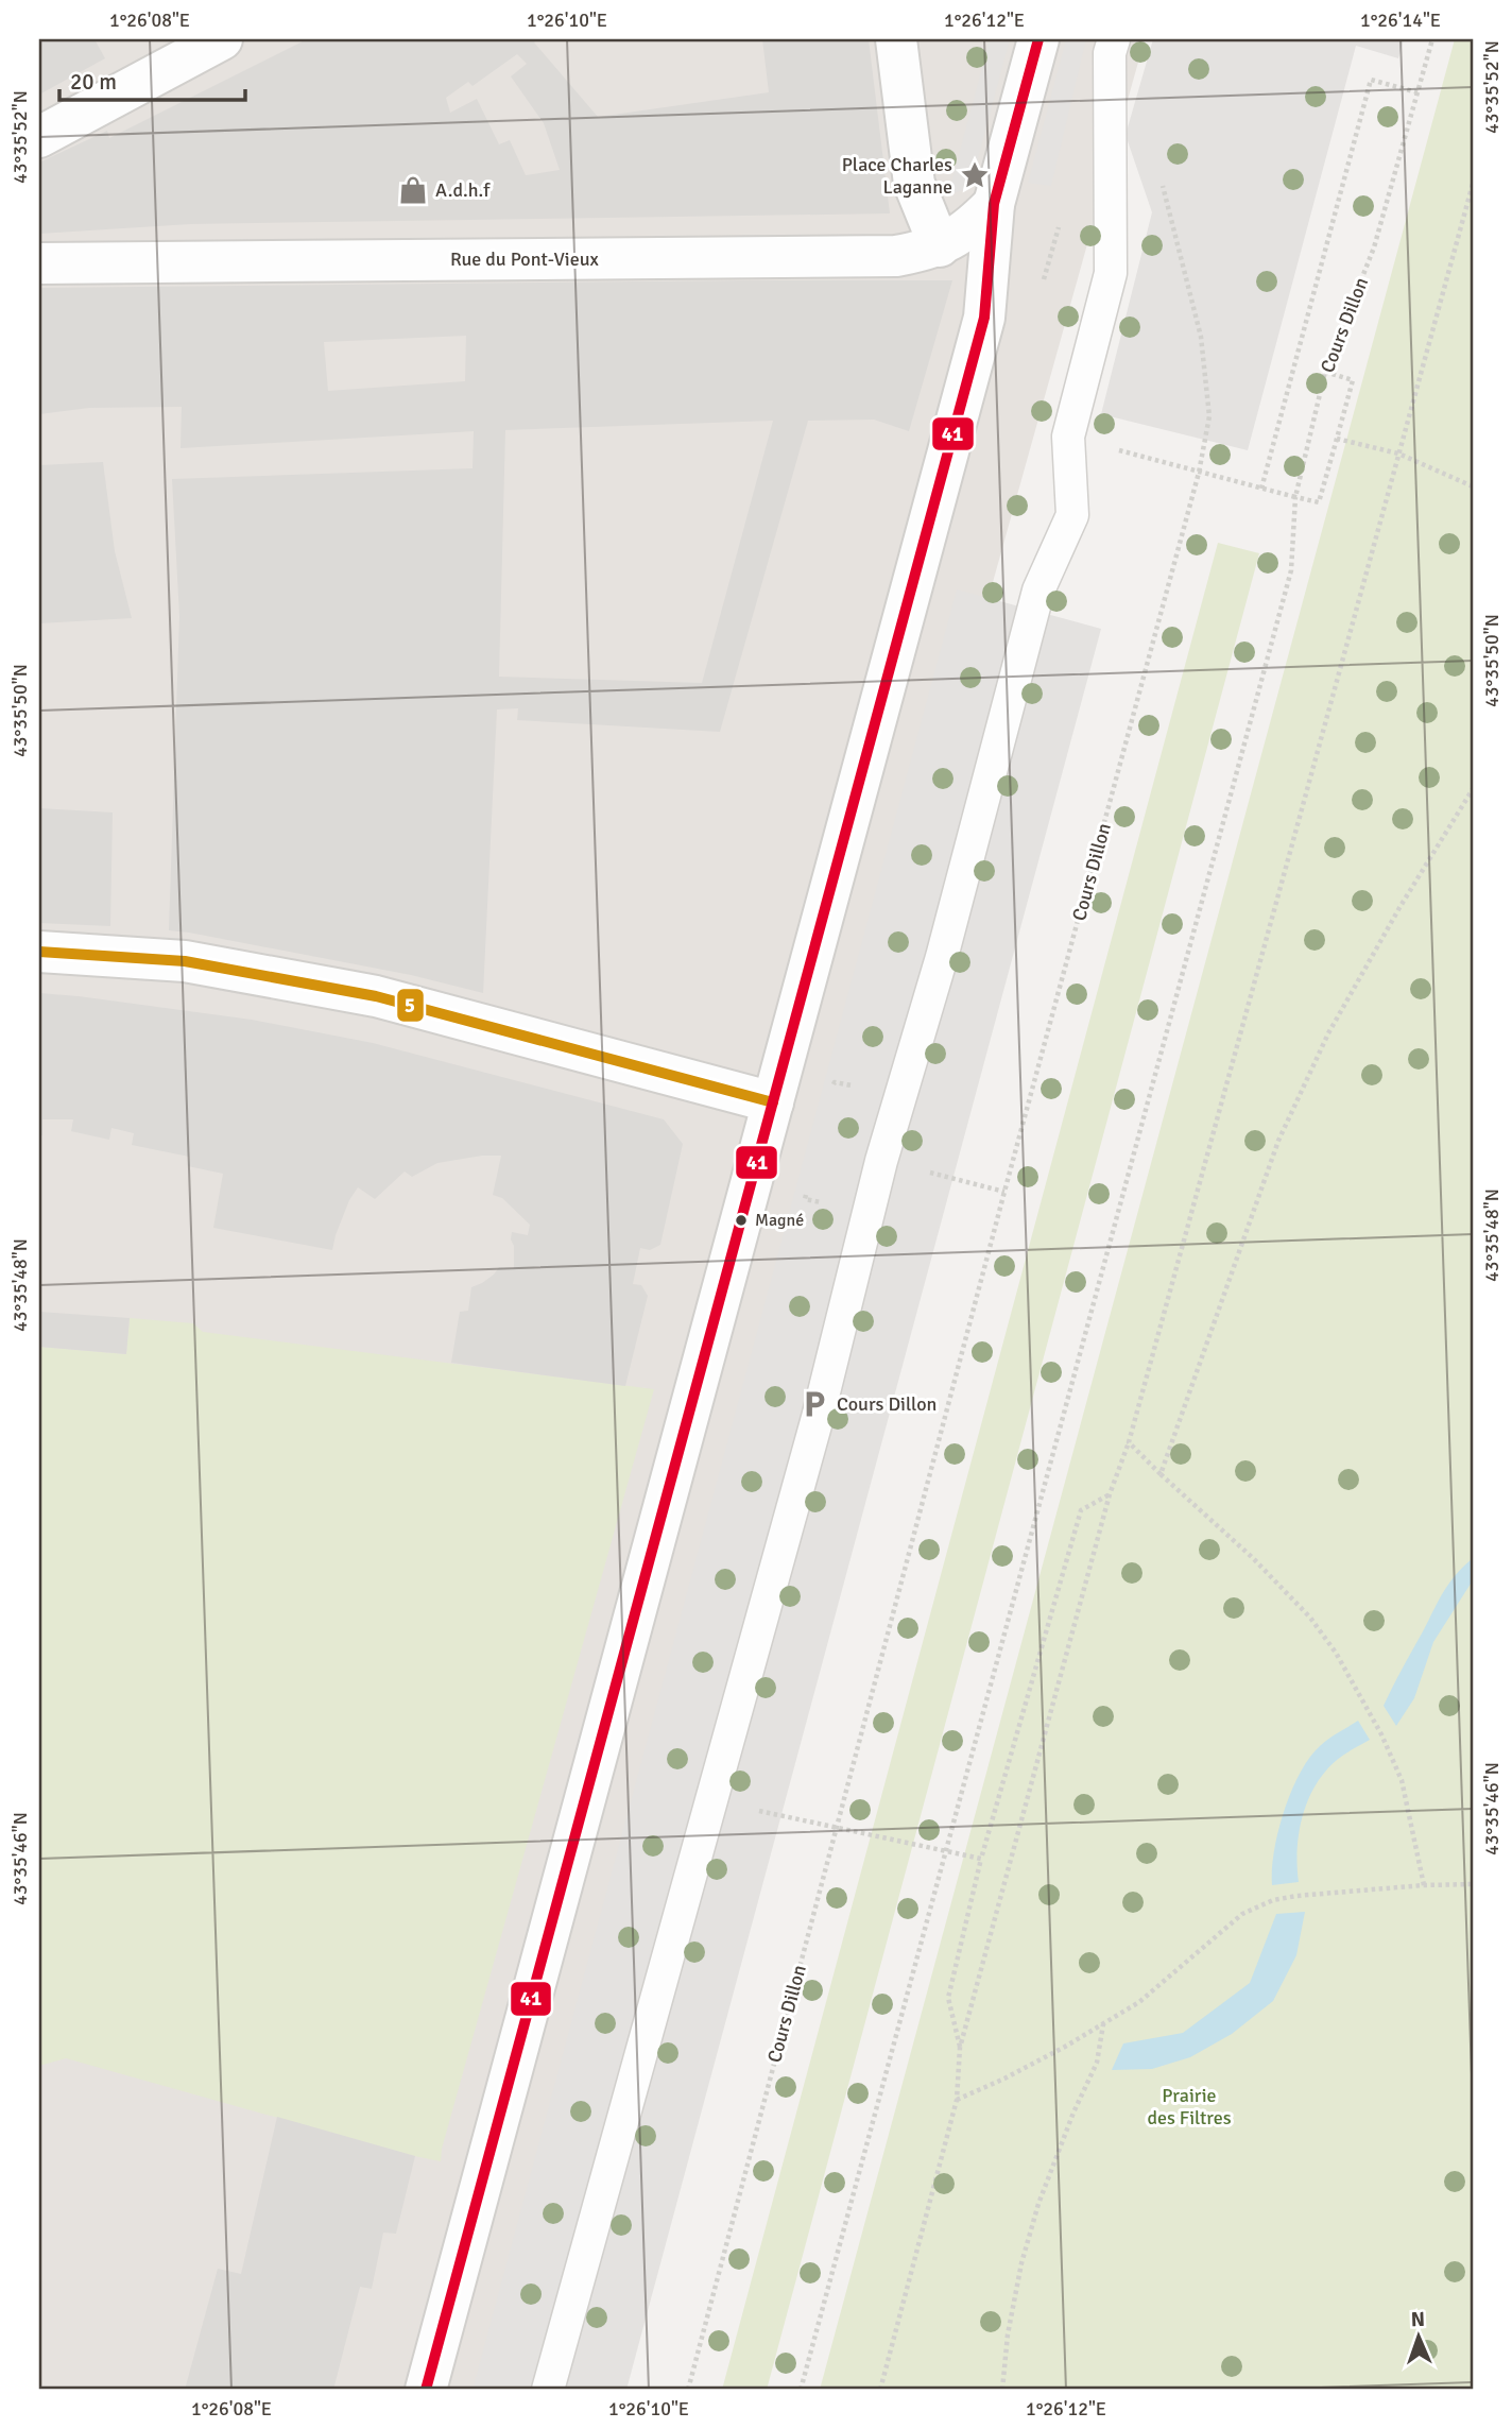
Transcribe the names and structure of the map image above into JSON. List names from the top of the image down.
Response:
{
  "streets": {
    "street": ["Rue du Pont-Vieux"],
    "path": ["Cours Dillon"]
  },
  "parks": ["Prairie des Filtres"],
  "places": {
    "place": ["Place Charles Laganne"],
    "shop": ["A.d.h.f"],
    "other": ["Magné"],
    "parking": ["Cours Dillon"]
  },
  "lines": ["transit line 41", "transit line 5"],
  "scale_bar": "20 m",
  "north": "top",
  "coordinates": [
    "1°26'08\"E",
    "1°26'10\"E",
    "1°26'12\"E",
    "1°26'14\"E",
    "43°35'52\"N",
    "43°35'50\"N",
    "43°35'48\"N",
    "43°35'46\"N"
  ]
}
